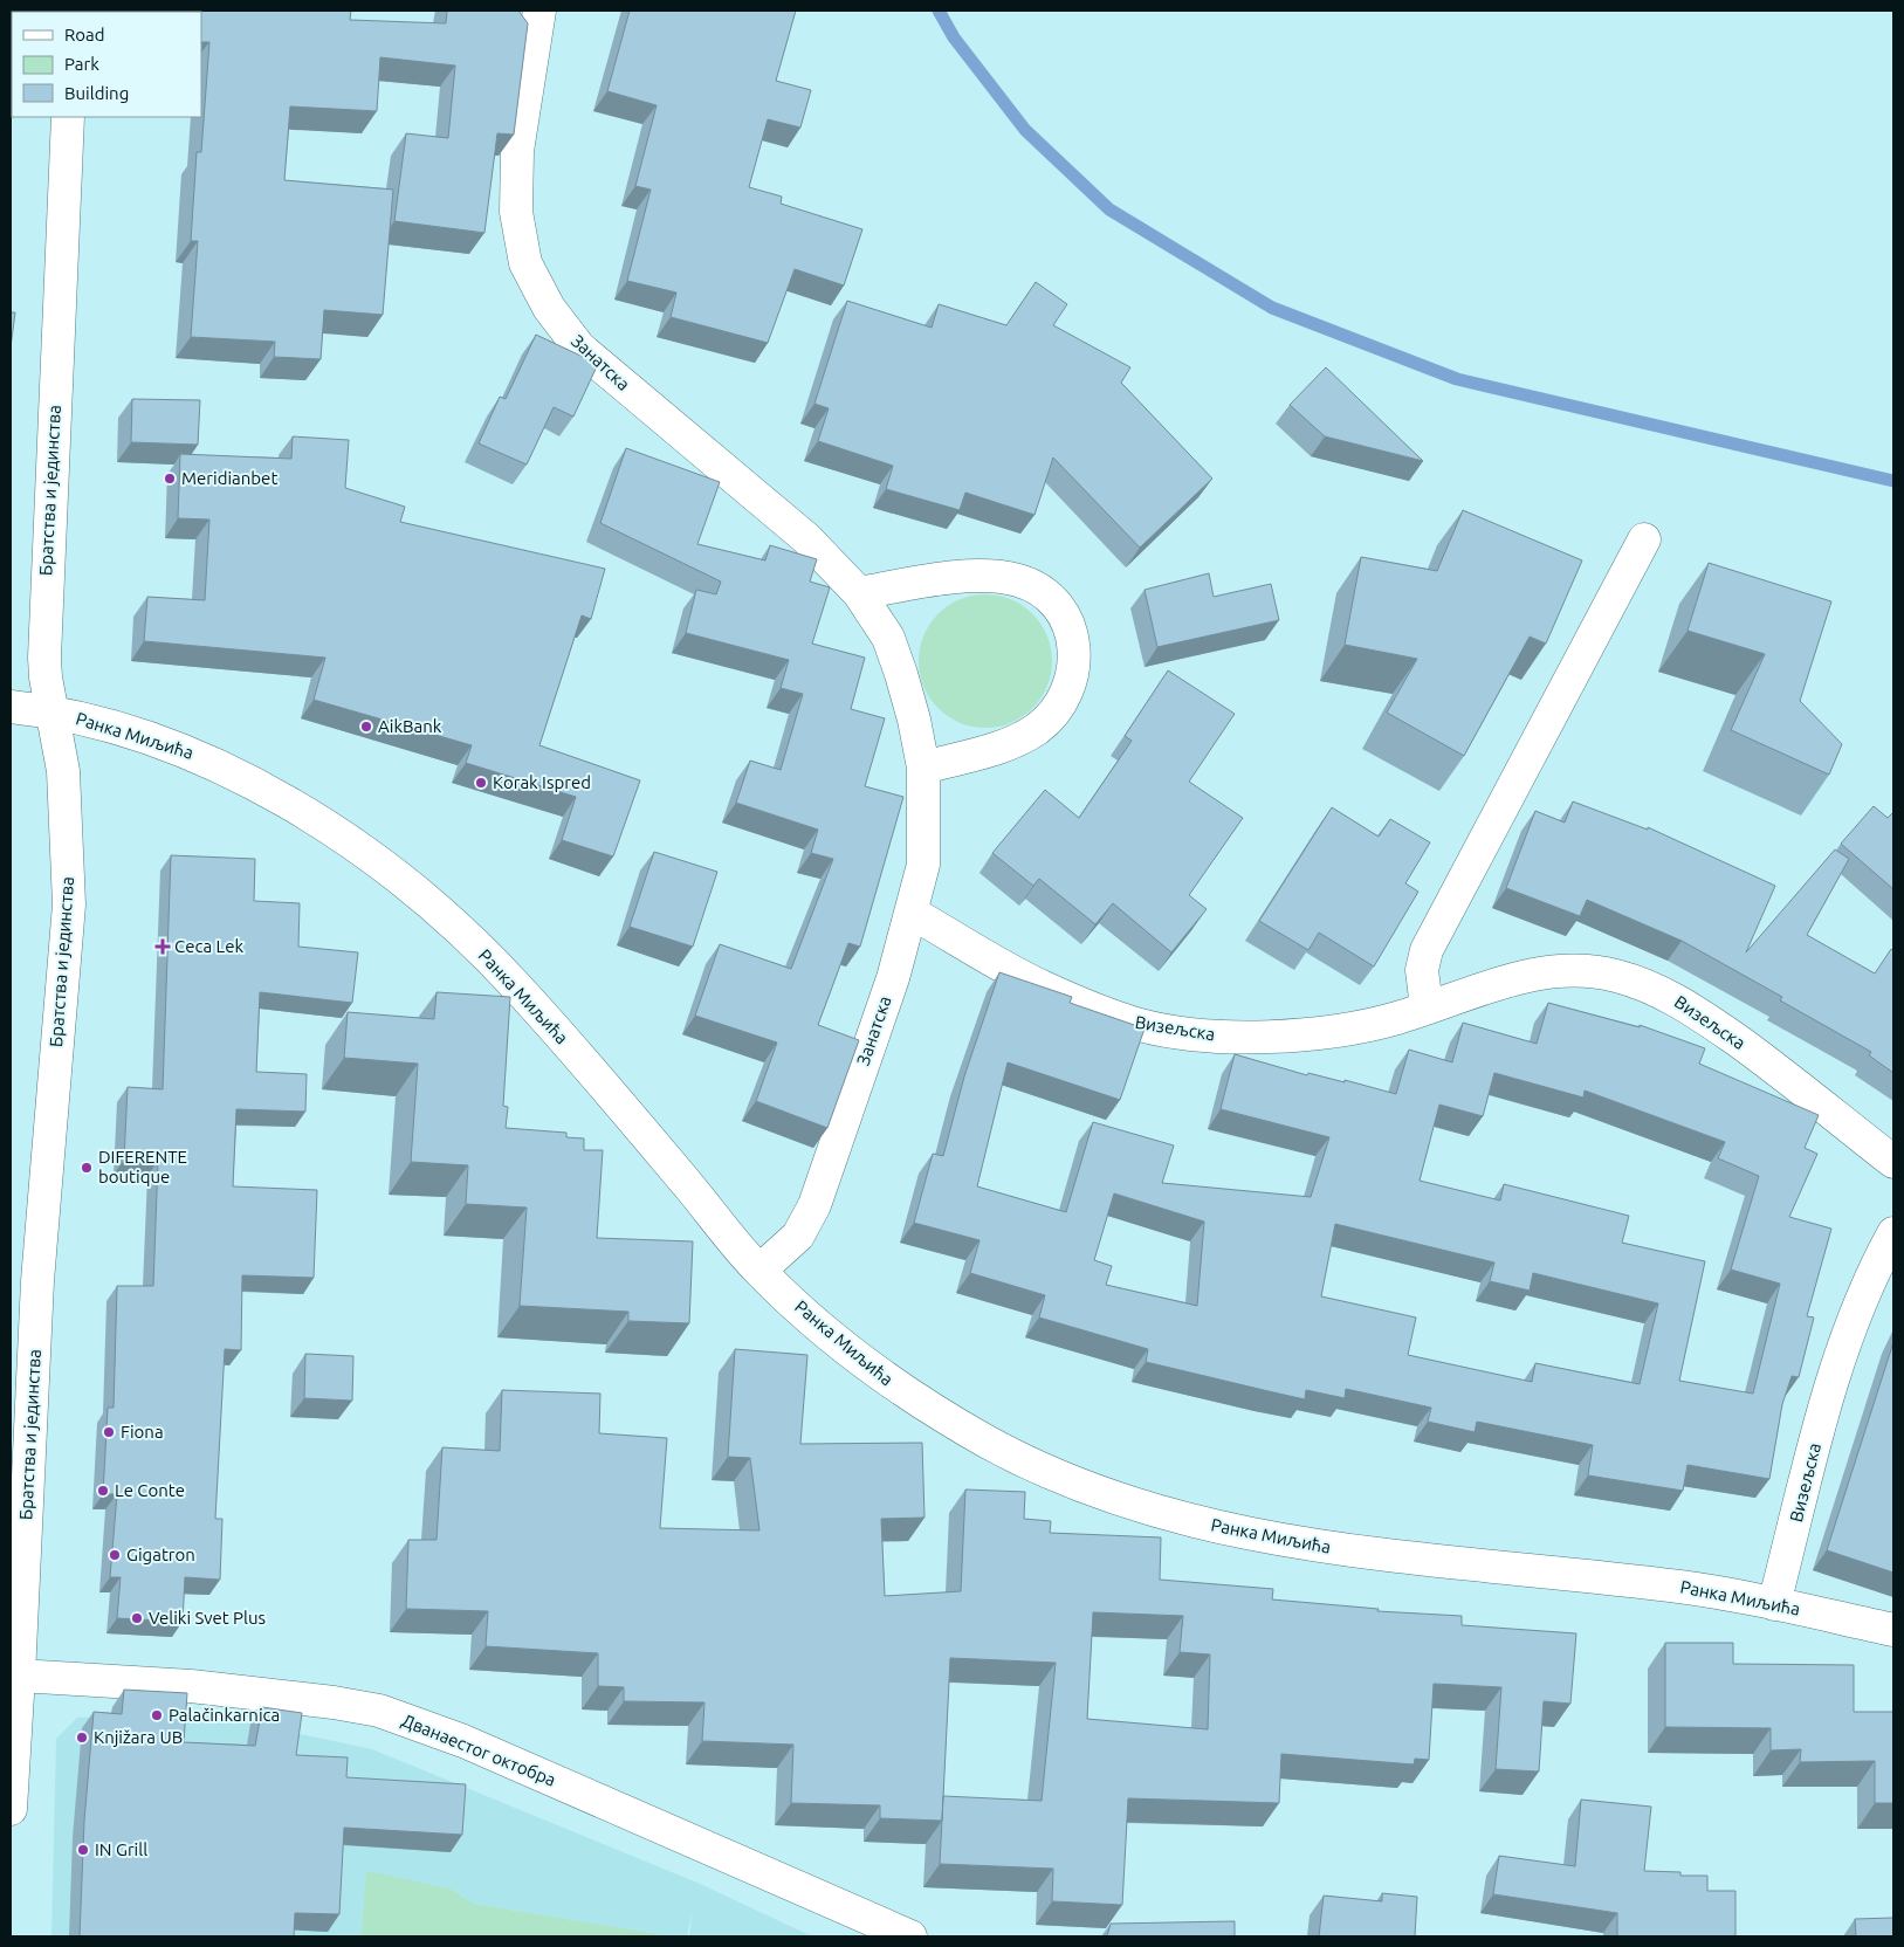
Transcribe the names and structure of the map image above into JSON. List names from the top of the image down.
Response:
{
  "streets": {
    "street": [
      "Занатска",
      "Братства и јединства",
      "Ранка Миљића",
      "Визељска",
      "Дванаестог октобра"
    ]
  },
  "crossings": [
    ["Занатска", "Ранка Миљића"],
    ["Занатска", "Визељска"],
    ["Братства и јединства", "Ранка Миљића"],
    ["Братства и јединства", "Дванаестог октобра"],
    ["Ранка Миљића", "Визељска"]
  ],
  "places": {
    "other": [
      "Meridianbet",
      "AikBank",
      "Korak Ispred",
      "DIFERENTE boutique",
      "Fiona",
      "Le Conte",
      "Gigatron",
      "Veliki Svet Plus",
      "Palačinkarnica",
      "Knjižara UB",
      "IN Grill"
    ],
    "health": ["Ceca Lek"]
  },
  "legend": ["Road", "Park", "Building"]
}
